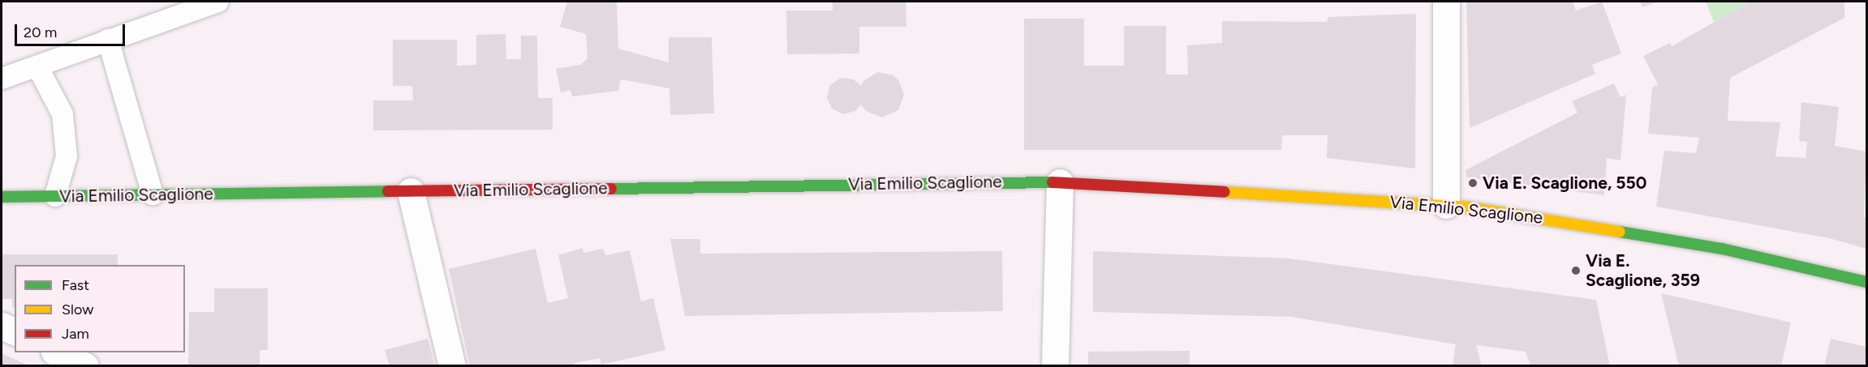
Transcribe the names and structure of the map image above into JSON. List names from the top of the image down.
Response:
{
  "streets": {
    "main road": ["Via Emilio Scaglione"]
  },
  "places": ["Via E. Scaglione, 550", "Via E. Scaglione, 359"],
  "legend": ["Fast", "Slow", "Jam"],
  "scale_bar": "20 m"
}
